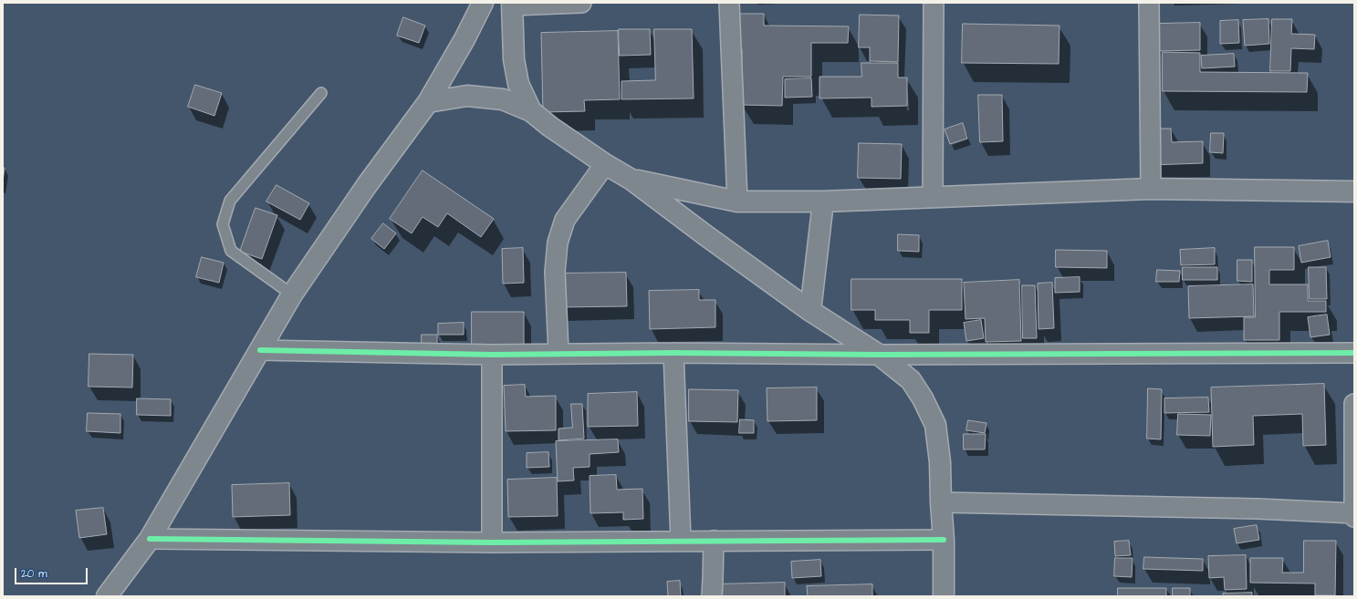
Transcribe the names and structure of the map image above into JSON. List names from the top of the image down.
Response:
{
  "scale_bar": "20 m"
}
